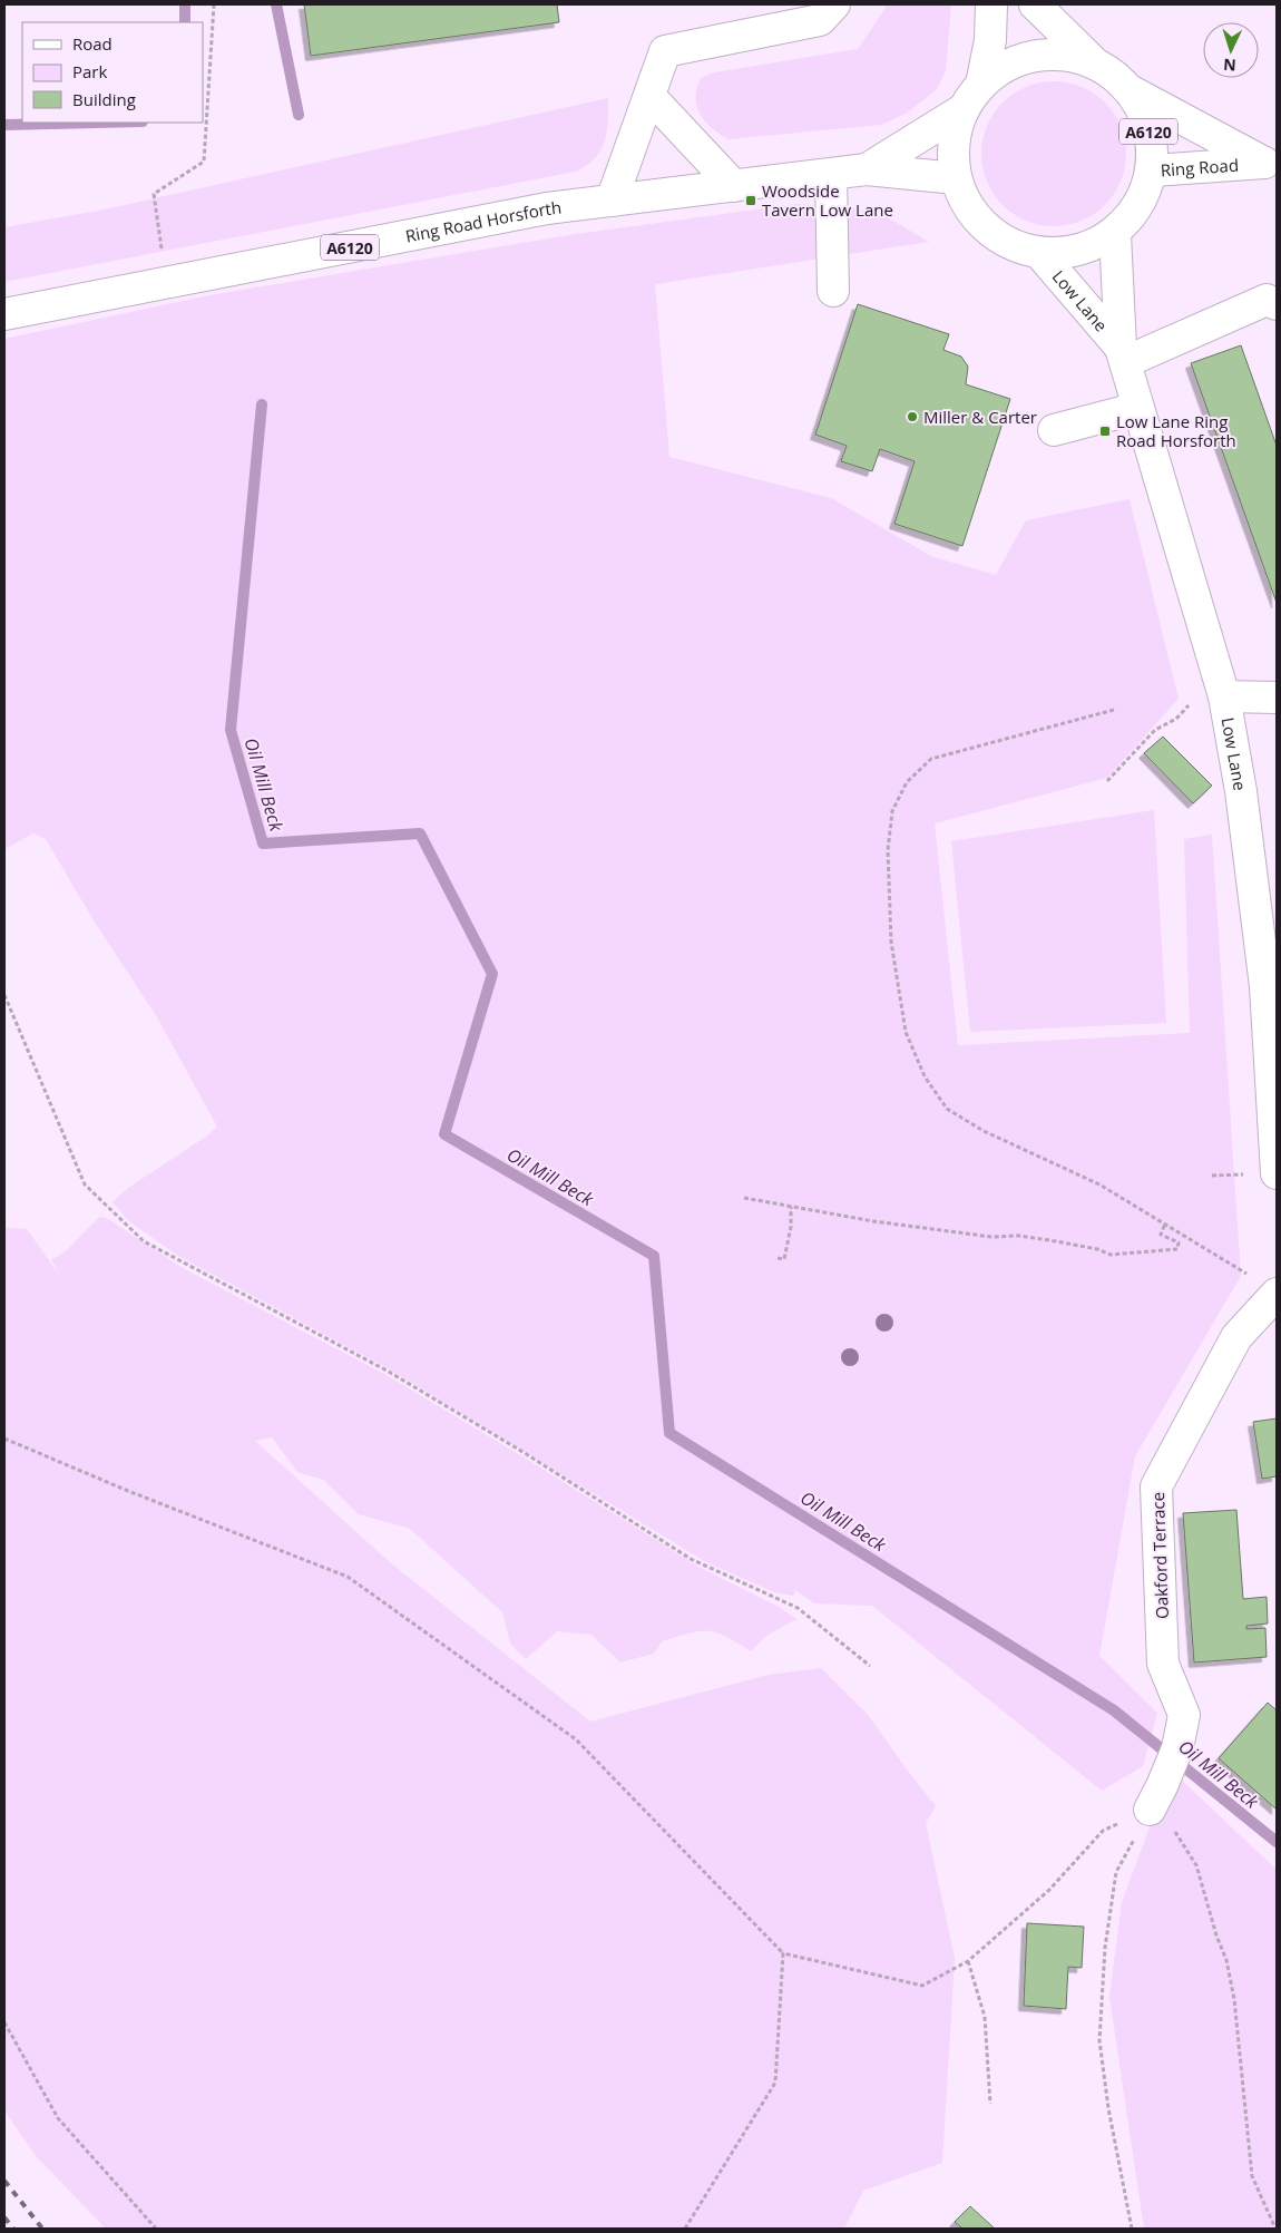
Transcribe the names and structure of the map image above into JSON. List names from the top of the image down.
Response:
{
  "streets": {
    "main road": [
      "A6120",
      "Ring Road",
      "Ring Road Horsforth",
      "Low Lane",
      "Oakford Terrace"
    ]
  },
  "crossings": [
    ["A6120", "Ring Road"],
    ["A6120", "Ring Road Horsforth"],
    ["A6120", "Low Lane"],
    ["Ring Road", "Low Lane"]
  ],
  "water": ["Oil Mill Beck"],
  "places": {
    "transit": ["Woodside Tavern Low Lane", "Low Lane Ring Road Horsforth"],
    "other": ["Miller & Carter"]
  },
  "legend": ["Road", "Park", "Building"],
  "north": "bottom"
}
